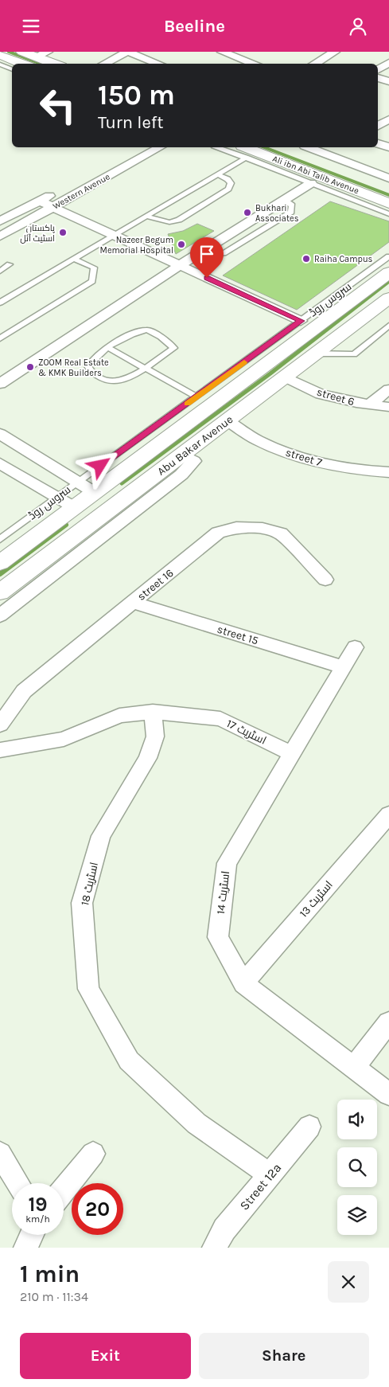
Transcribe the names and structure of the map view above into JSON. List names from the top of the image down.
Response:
{
  "streets": {
    "main road": ["Ali ibn Abi Talib Avenue", "Abu Bakar Avenue"],
    "street": [
      "Western Avenue",
      "street 6",
      "street 7",
      "street 16",
      "street 15",
      "اسٹریٹ 17",
      "اسٹریٹ 18",
      "اسٹریٹ 14",
      "اسٹریٹ 13",
      "Street 12a"
    ],
    "lane": ["سروس روڈ"]
  },
  "crossings": [
    ["street 6", "Abu Bakar Avenue"],
    ["Abu Bakar Avenue", "street 7"],
    ["street 16", "street 15"],
    ["street 15", "اسٹریٹ 14"],
    ["اسٹریٹ 17", "اسٹریٹ 18"],
    ["اسٹریٹ 17", "اسٹریٹ 14"],
    ["اسٹریٹ 18", "Street 12a"],
    ["اسٹریٹ 14", "اسٹریٹ 13"]
  ],
  "places": [
    "Bukhari Associates",
    "پاکستان اسٹیٹ آئل",
    "Nazeer Begum Memorial Hospital",
    "Raiha Campus",
    "ZOOM Real Estate & KMK Builders"
  ],
  "page": {
    "header": "Beeline",
    "turn": ["150 m", "Turn left"],
    "speed": "19 km/h",
    "limit": "20",
    "heading": ["1 min", "210 m · 11:34"],
    "buttons": ["Exit", "Share"]
  }
}
